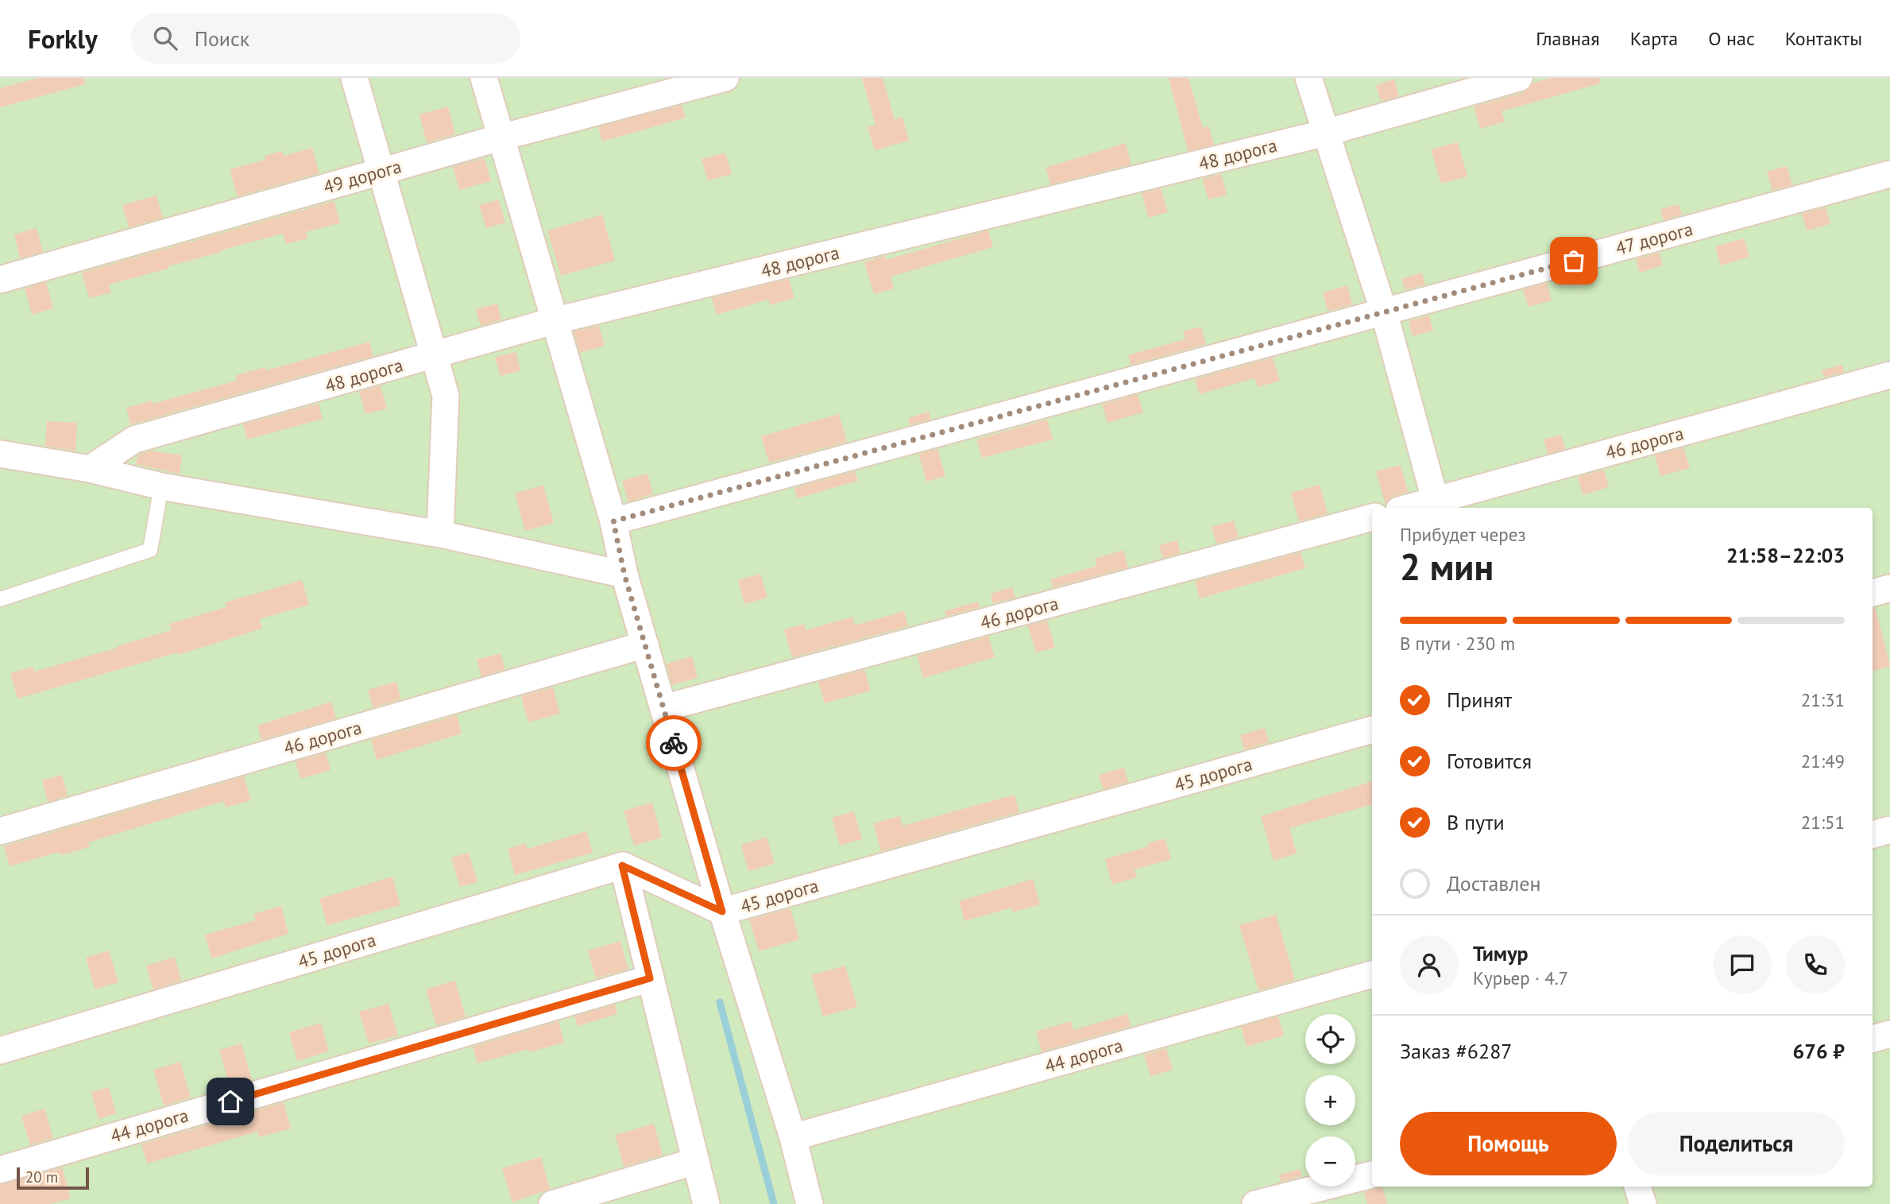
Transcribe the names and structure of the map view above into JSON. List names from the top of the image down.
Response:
{
  "streets": {
    "street": [
      "48 дорога",
      "49 дорога",
      "47 дорога",
      "46 дорога",
      "45 дорога",
      "44 дорога"
    ]
  },
  "scale_bar": "20 m",
  "page": {
    "header": "Forkly",
    "search": "Поиск",
    "nav": [
      "Главная",
      "Карта",
      "О нас",
      "Контакты"
    ],
    "heading": ["2 мин", "Прибудет через", "21:58–22:03"],
    "panel": [
      "Тимур",
      "Курьер · 4.7",
      "Заказ #6287",
      "676 ₽"
    ],
    "bar": "В пути · 230 m",
    "list": [
      ["Принят", "21:31"],
      ["Готовится", "21:49"],
      ["В пути", "21:51"],
      "Доставлен"
    ],
    "map_buttons": ["+", "−"],
    "buttons": ["Помощь", "Поделиться"],
    "scale": "20 m"
  }
}
